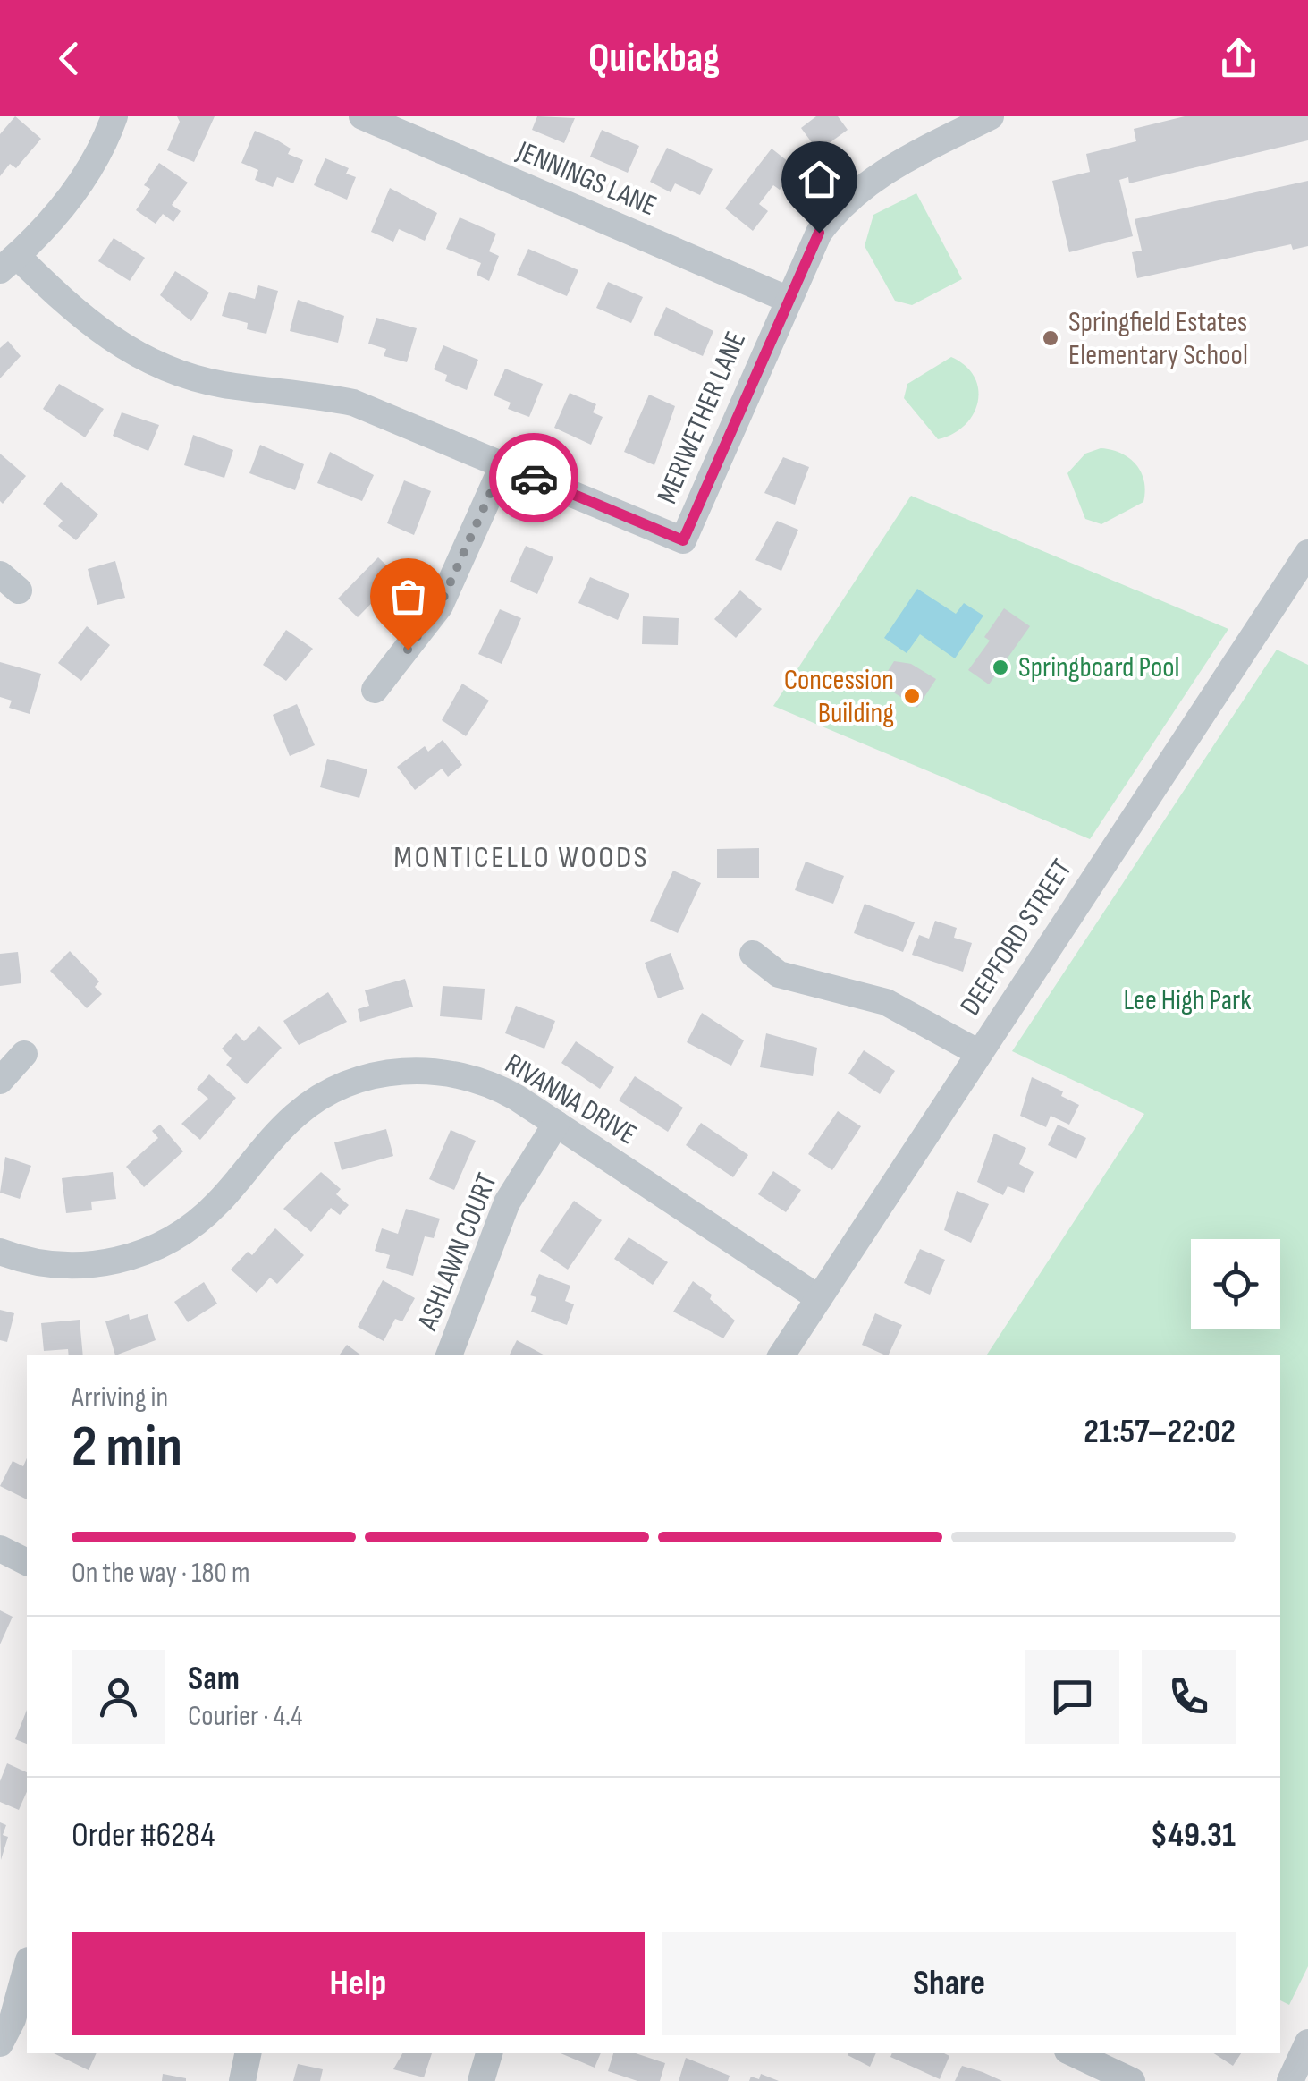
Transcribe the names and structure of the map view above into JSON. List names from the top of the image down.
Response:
{
  "streets": {
    "street": [
      "JENNINGS LANE",
      "MERIWETHER LANE",
      "DEEPFORD STREET",
      "RIVANNA DRIVE",
      "ASHLAWN COURT"
    ]
  },
  "crossings": [
    ["JENNINGS LANE", "MERIWETHER LANE"],
    ["DEEPFORD STREET", "RIVANNA DRIVE"],
    ["RIVANNA DRIVE", "ASHLAWN COURT"]
  ],
  "districts": ["MONTICELLO WOODS"],
  "parks": ["Lee High Park"],
  "places": ["Springfield Estates Elementary School", "Springboard Pool", "Concession Building"],
  "page": {
    "header": "Quickbag",
    "heading": ["2 min", "Arriving in", "21:57–22:02"],
    "panel": [
      "Sam",
      "Courier · 4.4",
      "Order #6284",
      "$49.31"
    ],
    "bar": "On the way · 180 m",
    "buttons": ["Help", "Share"]
  }
}
